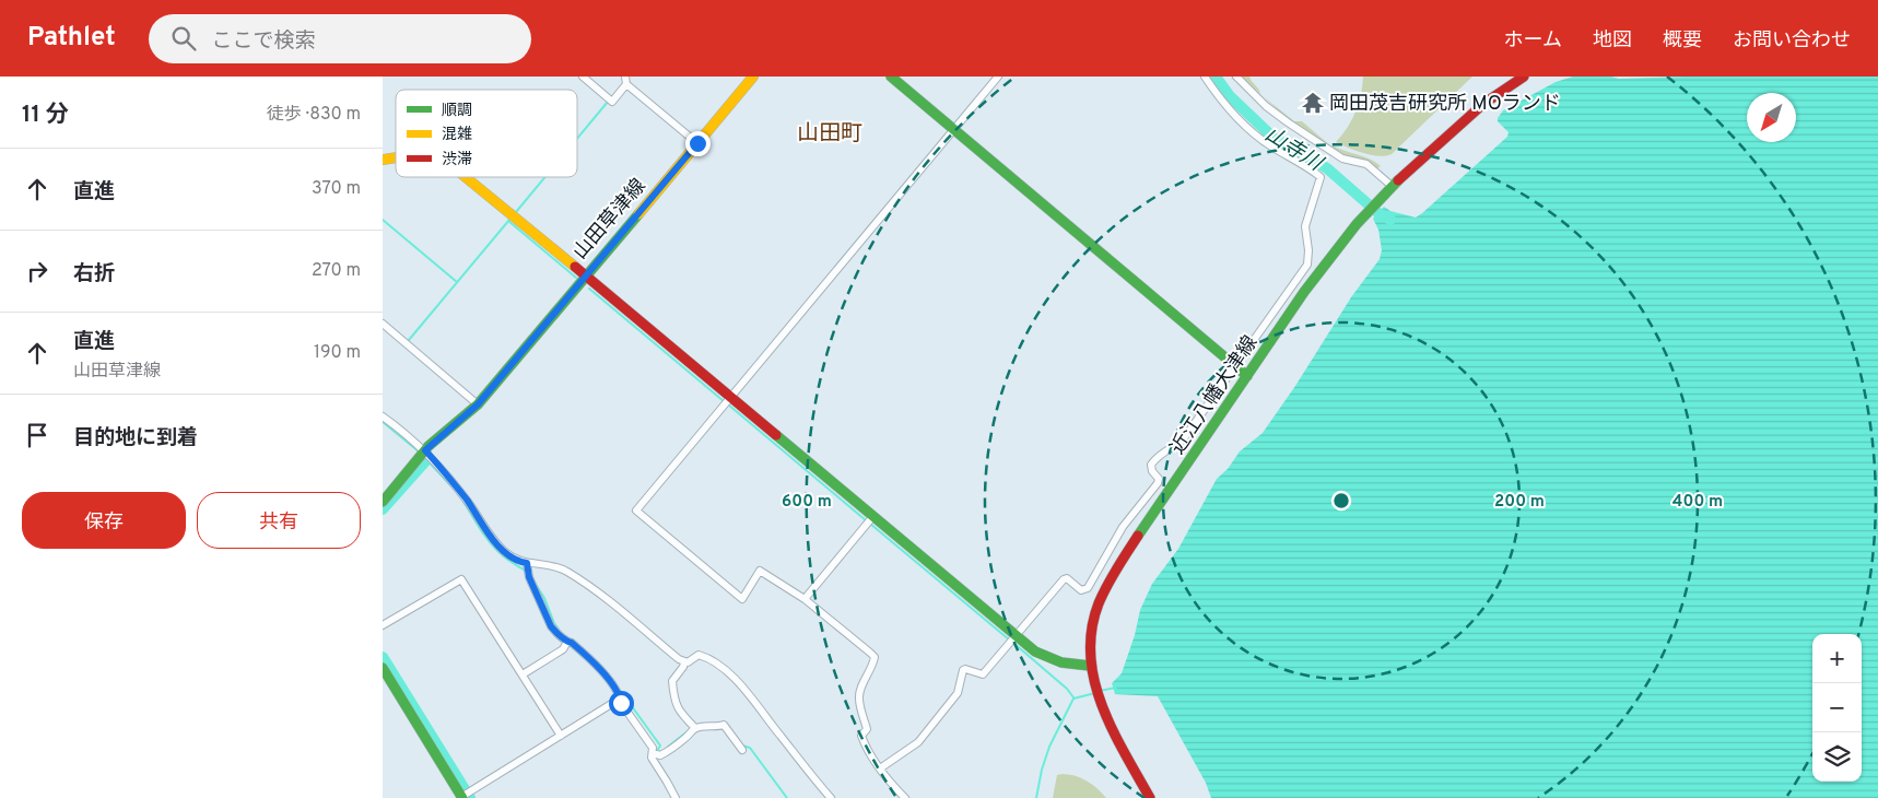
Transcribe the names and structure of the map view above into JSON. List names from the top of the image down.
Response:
{
  "streets": {
    "street": ["山田草津線", "近江八幡大津線"]
  },
  "districts": ["山田町"],
  "water": ["山寺川"],
  "places": {
    "temple": ["岡田茂吉研究所 MOランド"]
  },
  "legend": ["順調", "混雑", "渋滞"],
  "north": "bottom left",
  "page": {
    "header": "Pathlet",
    "search": "ここで検索",
    "nav": [
      "ホーム",
      "地図",
      "概要",
      "お問い合わせ"
    ],
    "heading": ["11 分", "徒歩 · 830 m"],
    "list": [
      ["直進", "370 m"],
      ["右折", "270 m"],
      ["直進", "山田草津線", "190 m"],
      "目的地に到着"
    ],
    "buttons": ["保存", "共有"],
    "map_buttons": ["+", "−"]
  },
  "rings": ["200 m", "400 m", "600 m"]
}
